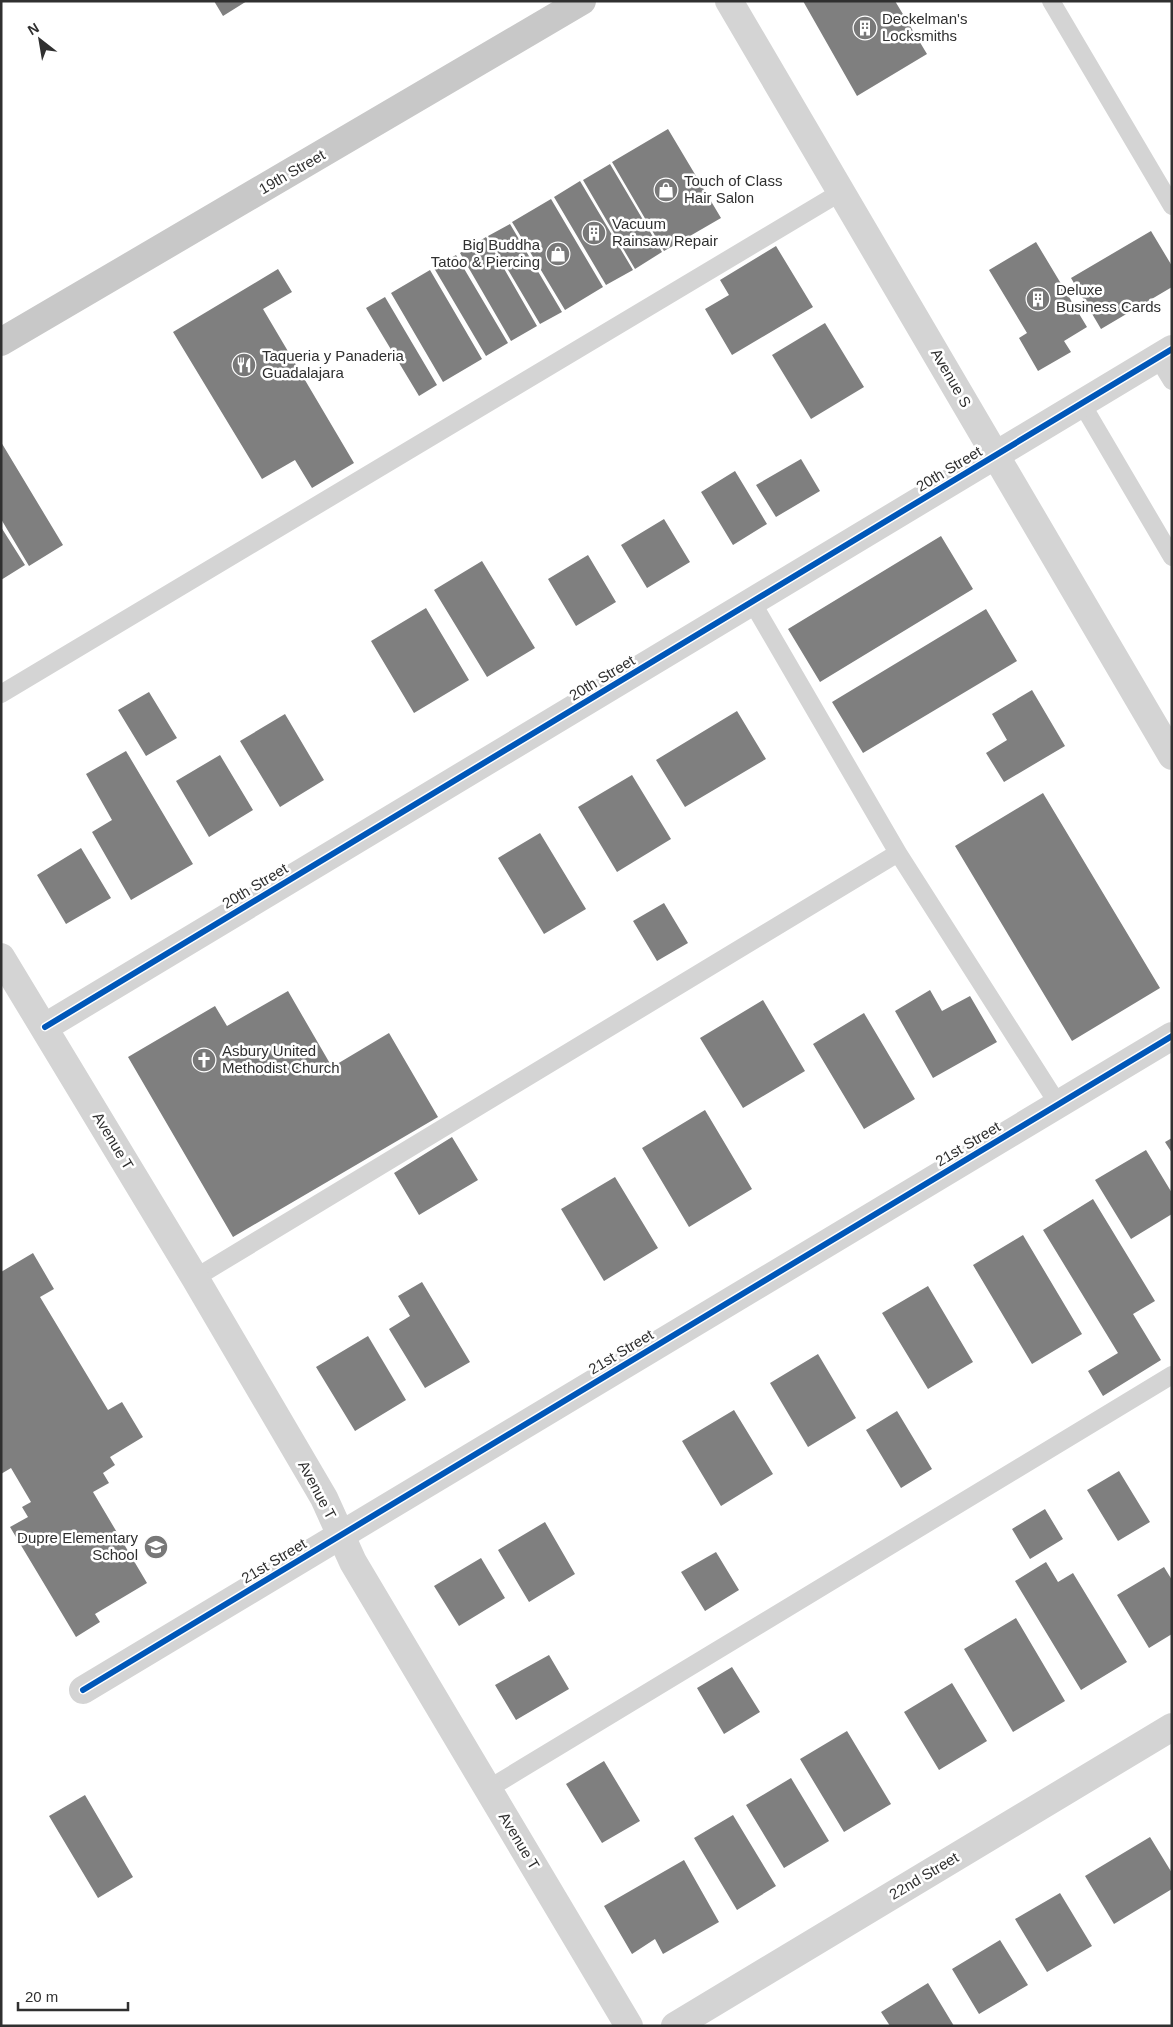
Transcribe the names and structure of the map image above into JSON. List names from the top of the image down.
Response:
{
  "streets": {
    "main road": ["19th Street"],
    "street": [
      "Avenue S",
      "20th Street",
      "Avenue T",
      "21st Street",
      "22nd Street"
    ]
  },
  "crossings": [
    ["Avenue S", "20th Street"],
    ["20th Street", "Avenue T"],
    ["Avenue T", "21st Street"]
  ],
  "places": {
    "building": ["Deckelman's Locksmiths", "Vacuum Rainsaw Repair", "Deluxe Business Cards"],
    "shop": ["Touch of Class Hair Salon", "Big Buddha Tatoo & Piercing"],
    "restaurant": ["Taqueria y Panaderia Guadalajara"],
    "church": ["Asbury United Methodist Church"],
    "school or university": ["Dupre Elementary School"]
  },
  "scale_bar": "20 m",
  "north": "top left"
}
